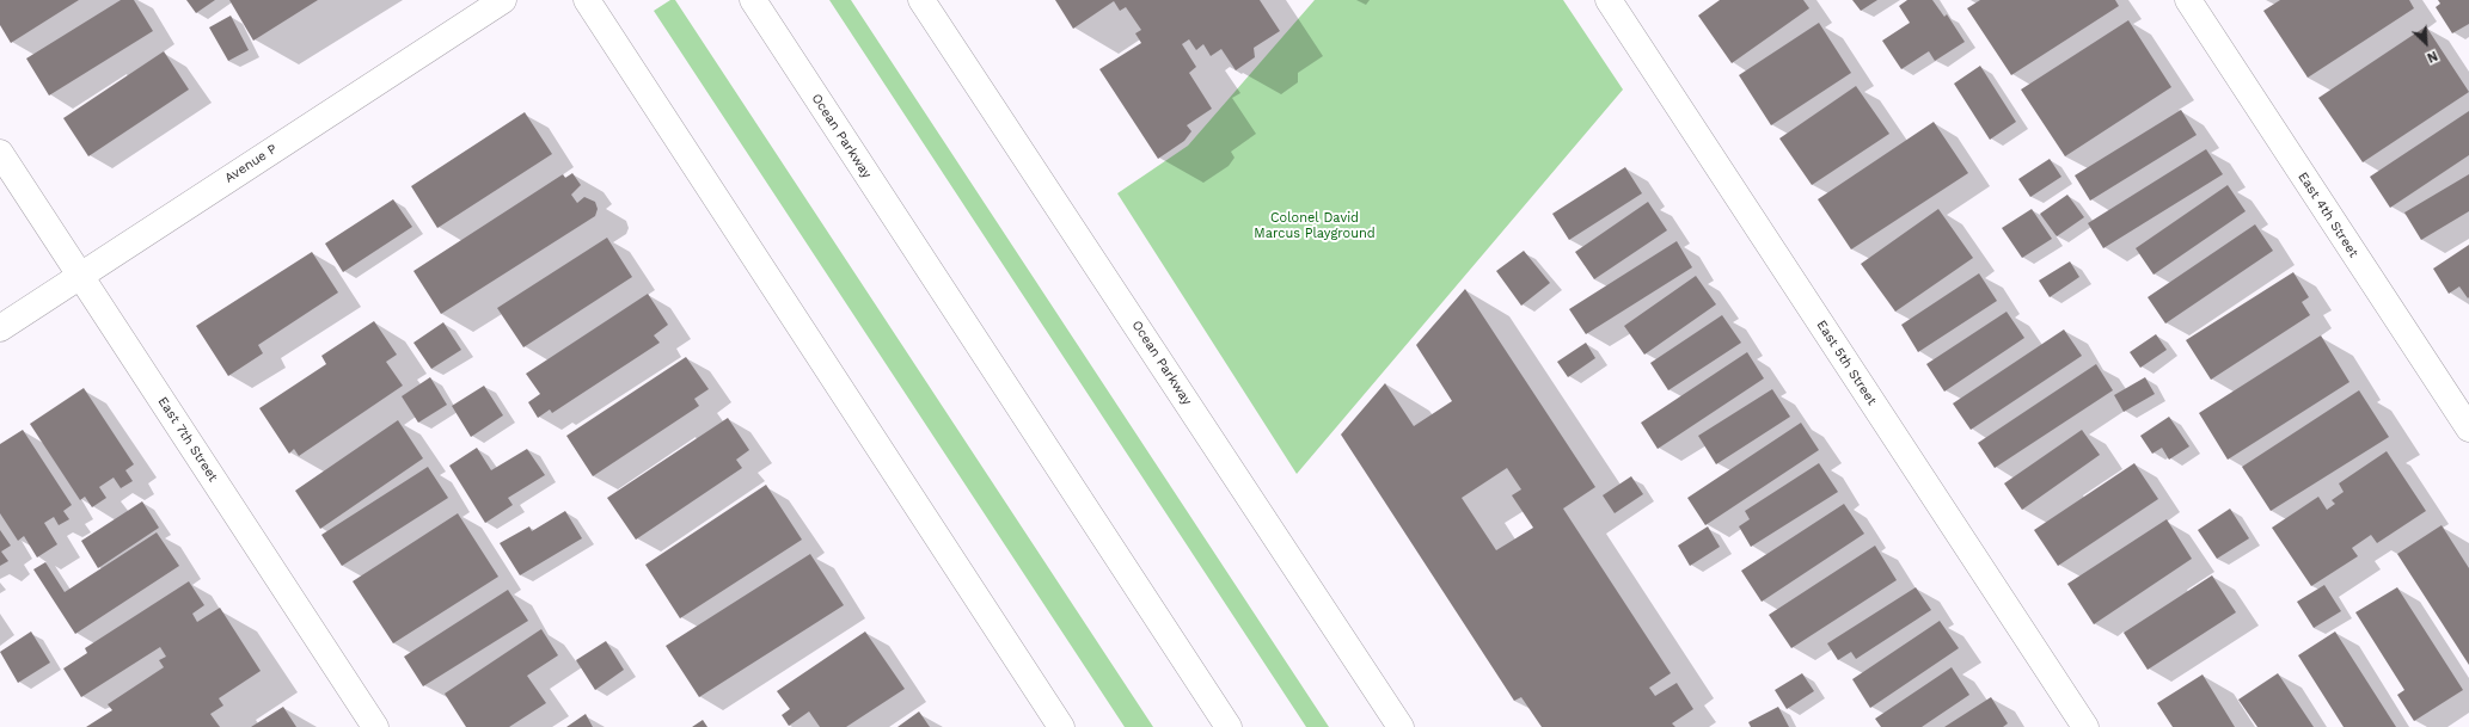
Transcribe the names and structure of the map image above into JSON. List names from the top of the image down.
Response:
{
  "streets": {
    "street": [
      "Ocean Parkway",
      "Avenue P",
      "East 4th Street",
      "East 5th Street",
      "East 7th Street"
    ]
  },
  "crossings": [
    ["Avenue P", "East 7th Street"]
  ],
  "parks": ["Colonel David Marcus Playground"],
  "north": "bottom right"
}
